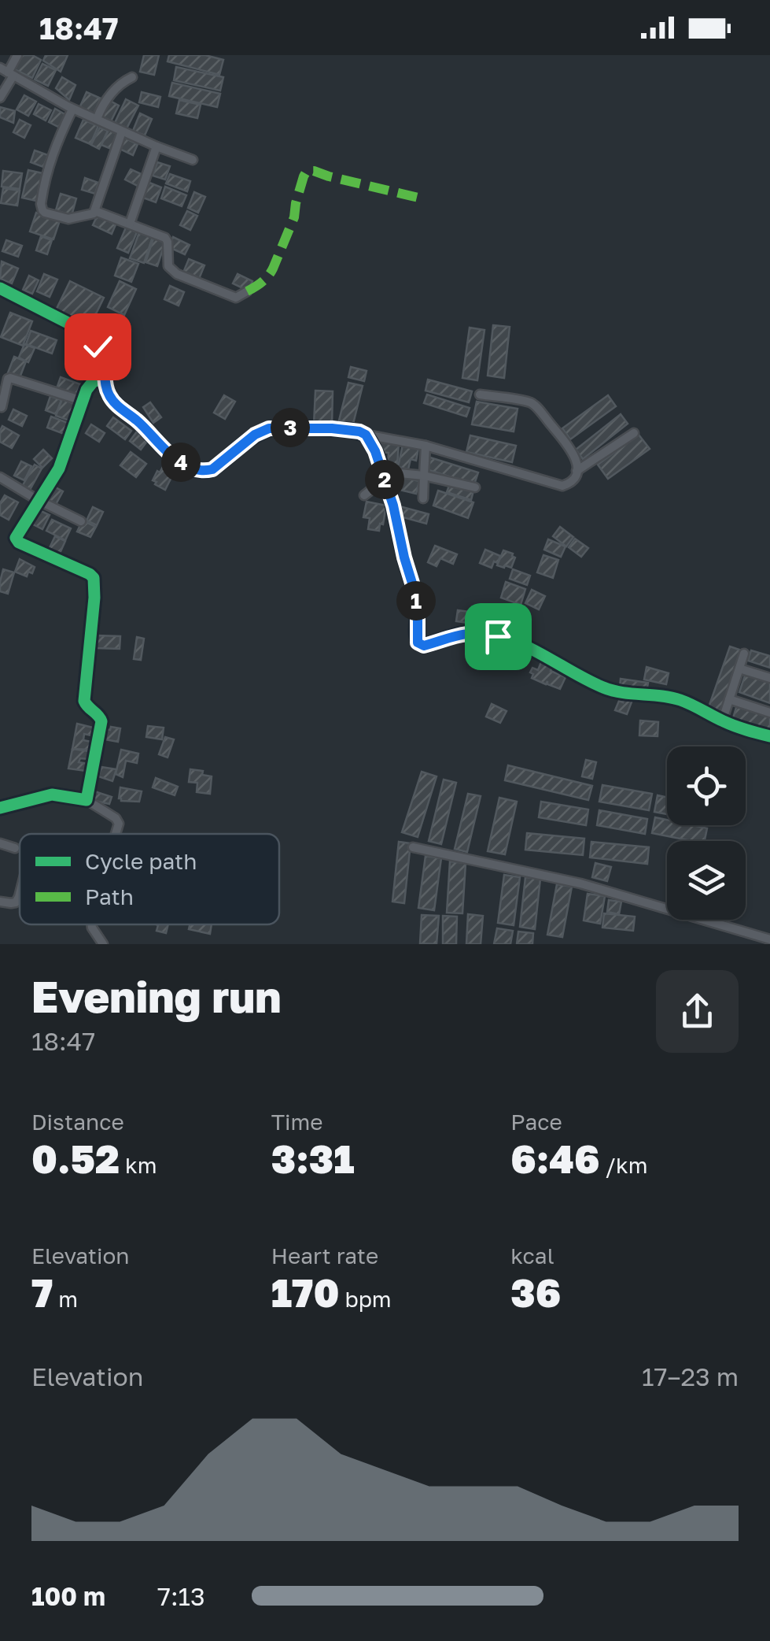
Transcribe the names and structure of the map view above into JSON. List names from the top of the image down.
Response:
{
  "legend": ["Cycle path", "Path"],
  "page": {
    "status": "18:47",
    "pins": [
      "3",
      "4",
      "2",
      "1"
    ],
    "heading": ["Evening run", "18:47"],
    "stats": [
      ["Distance", "0.52 km"],
      ["Time", "3:31"],
      ["Pace", "6:46 /km"],
      ["Elevation", "7 m"],
      ["Heart rate", "170 bpm"],
      ["kcal", "36"]
    ],
    "chart": ["Elevation", "17–23 m"],
    "list": [
      {
        "name": "100 m",
        "note": "7:13"
      }
    ]
  }
}
